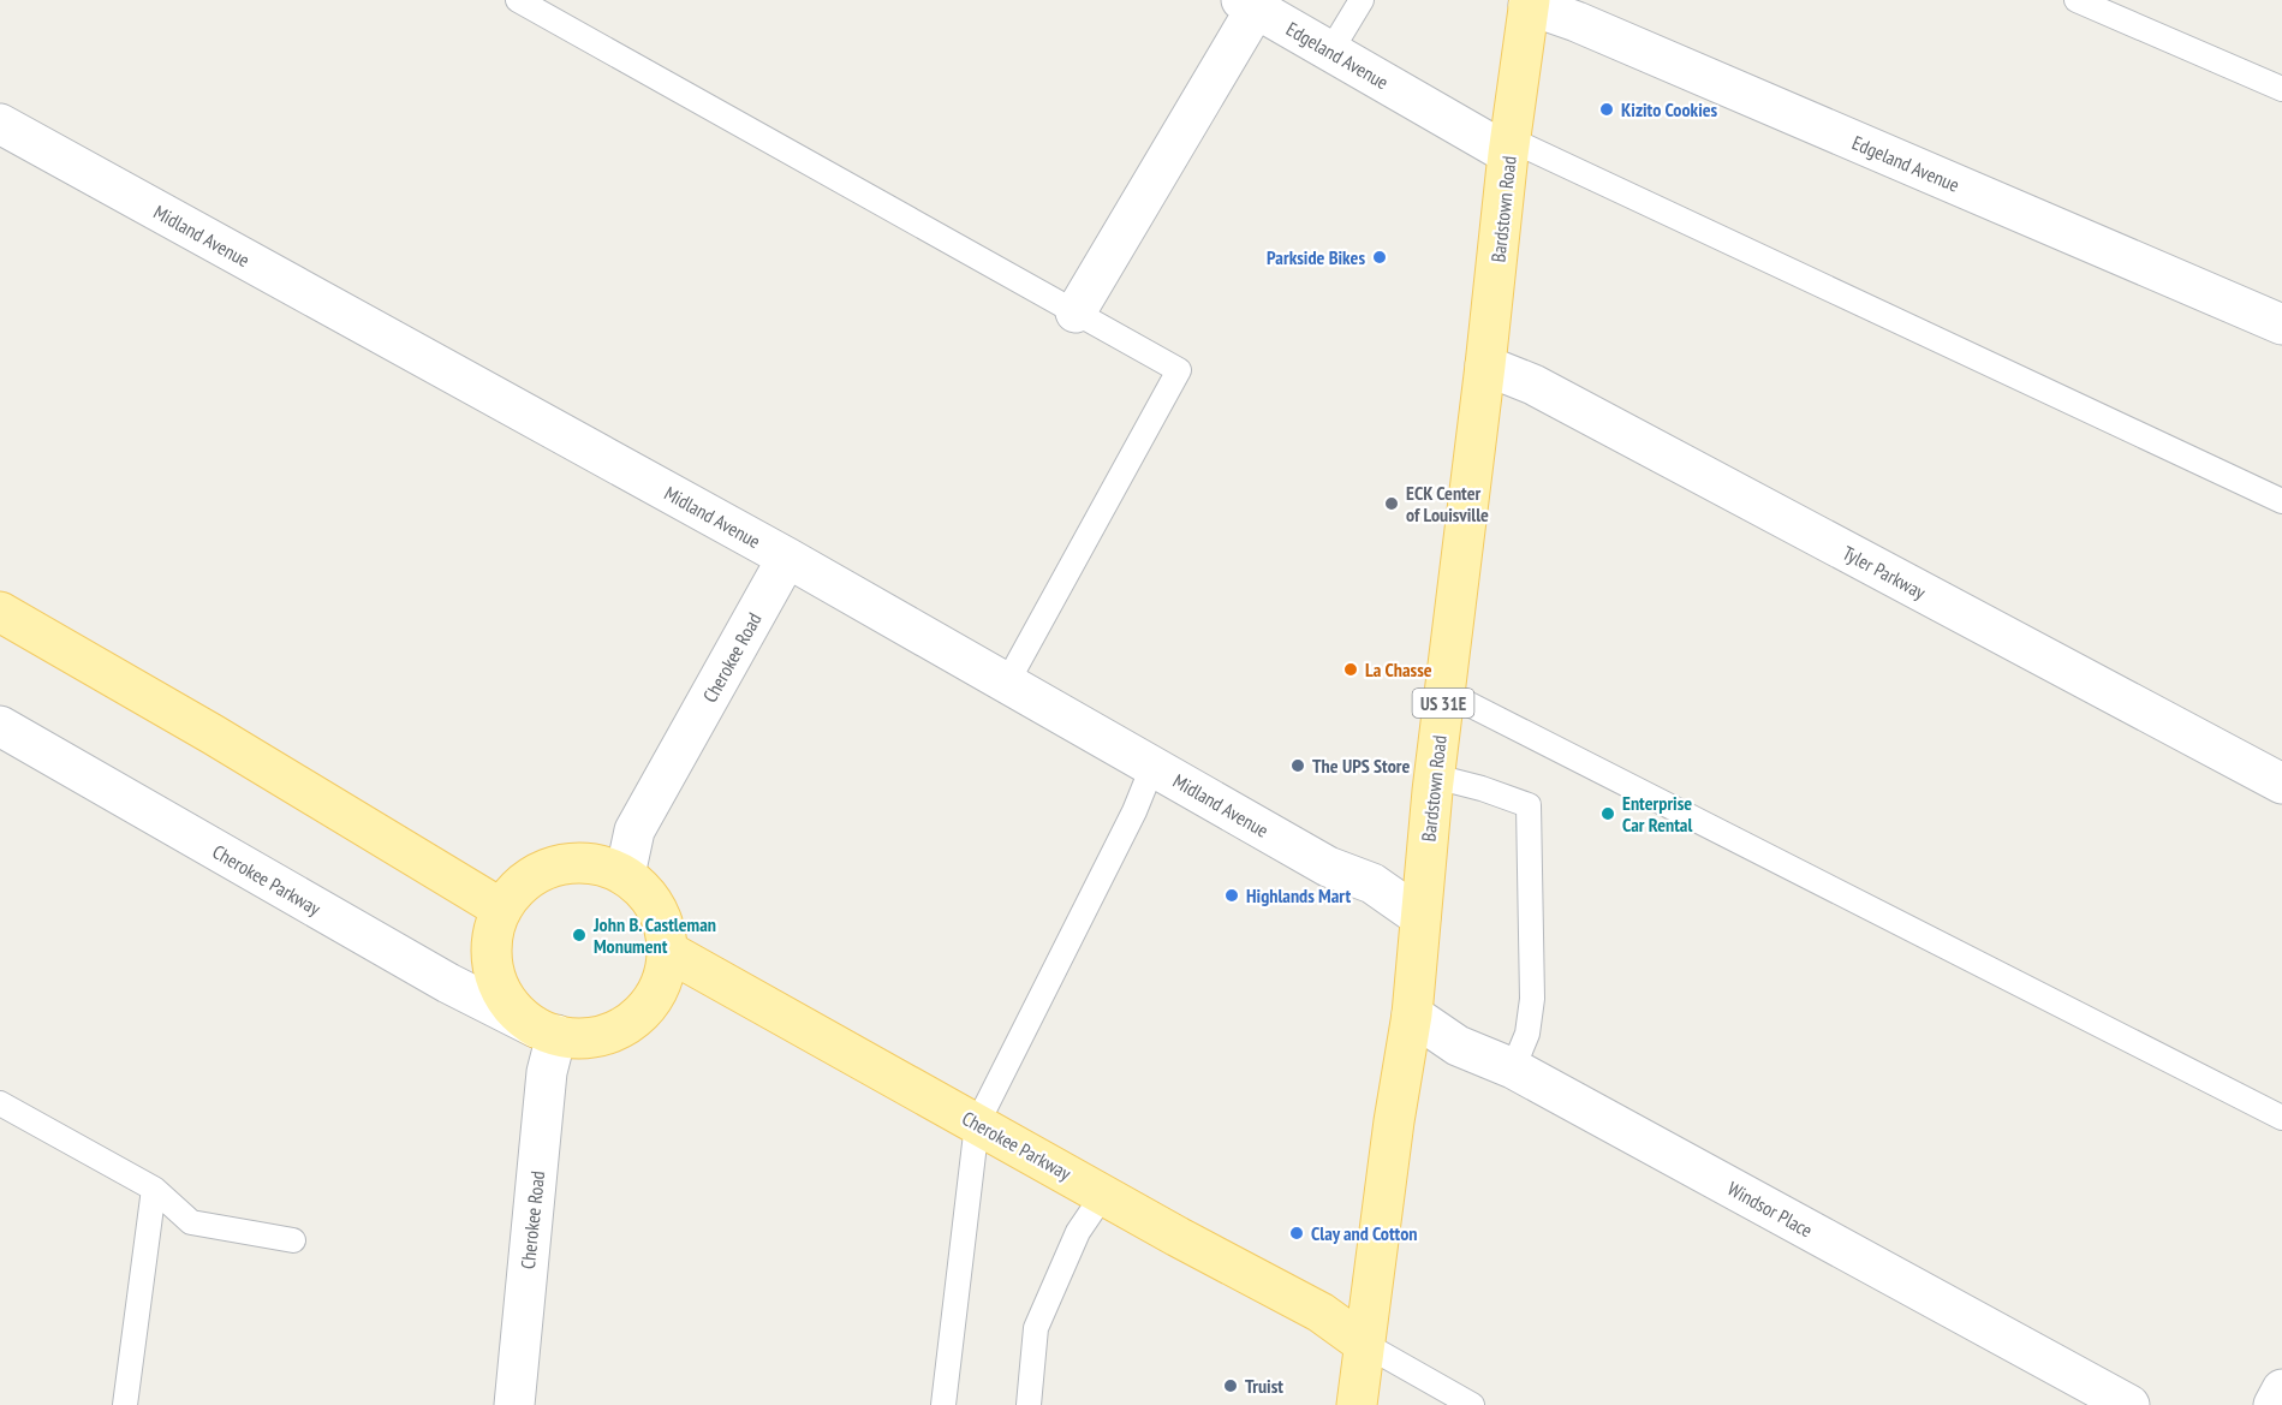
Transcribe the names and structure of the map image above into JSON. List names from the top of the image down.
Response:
{
  "streets": {
    "main road": ["Bardstown Road", "US 31E", "Cherokee Parkway"],
    "street": [
      "Edgeland Avenue",
      "Midland Avenue",
      "Tyler Parkway",
      "Cherokee Road",
      "Windsor Place"
    ]
  },
  "crossings": [
    ["Edgeland Avenue", "Bardstown Road"],
    ["Bardstown Road", "Midland Avenue"],
    ["Bardstown Road", "Tyler Parkway"],
    ["Bardstown Road", "Cherokee Parkway"],
    ["Bardstown Road", "Windsor Place"],
    ["Midland Avenue", "Cherokee Road"],
    ["Cherokee Road", "Cherokee Parkway"]
  ],
  "places": [
    "Kizito Cookies",
    "Parkside Bikes",
    "ECK Center of Louisville",
    "La Chasse",
    "The UPS Store",
    "Enterprise Car Rental",
    "Highlands Mart",
    "John B. Castleman Monument",
    "Clay and Cotton",
    "Truist"
  ]
}
